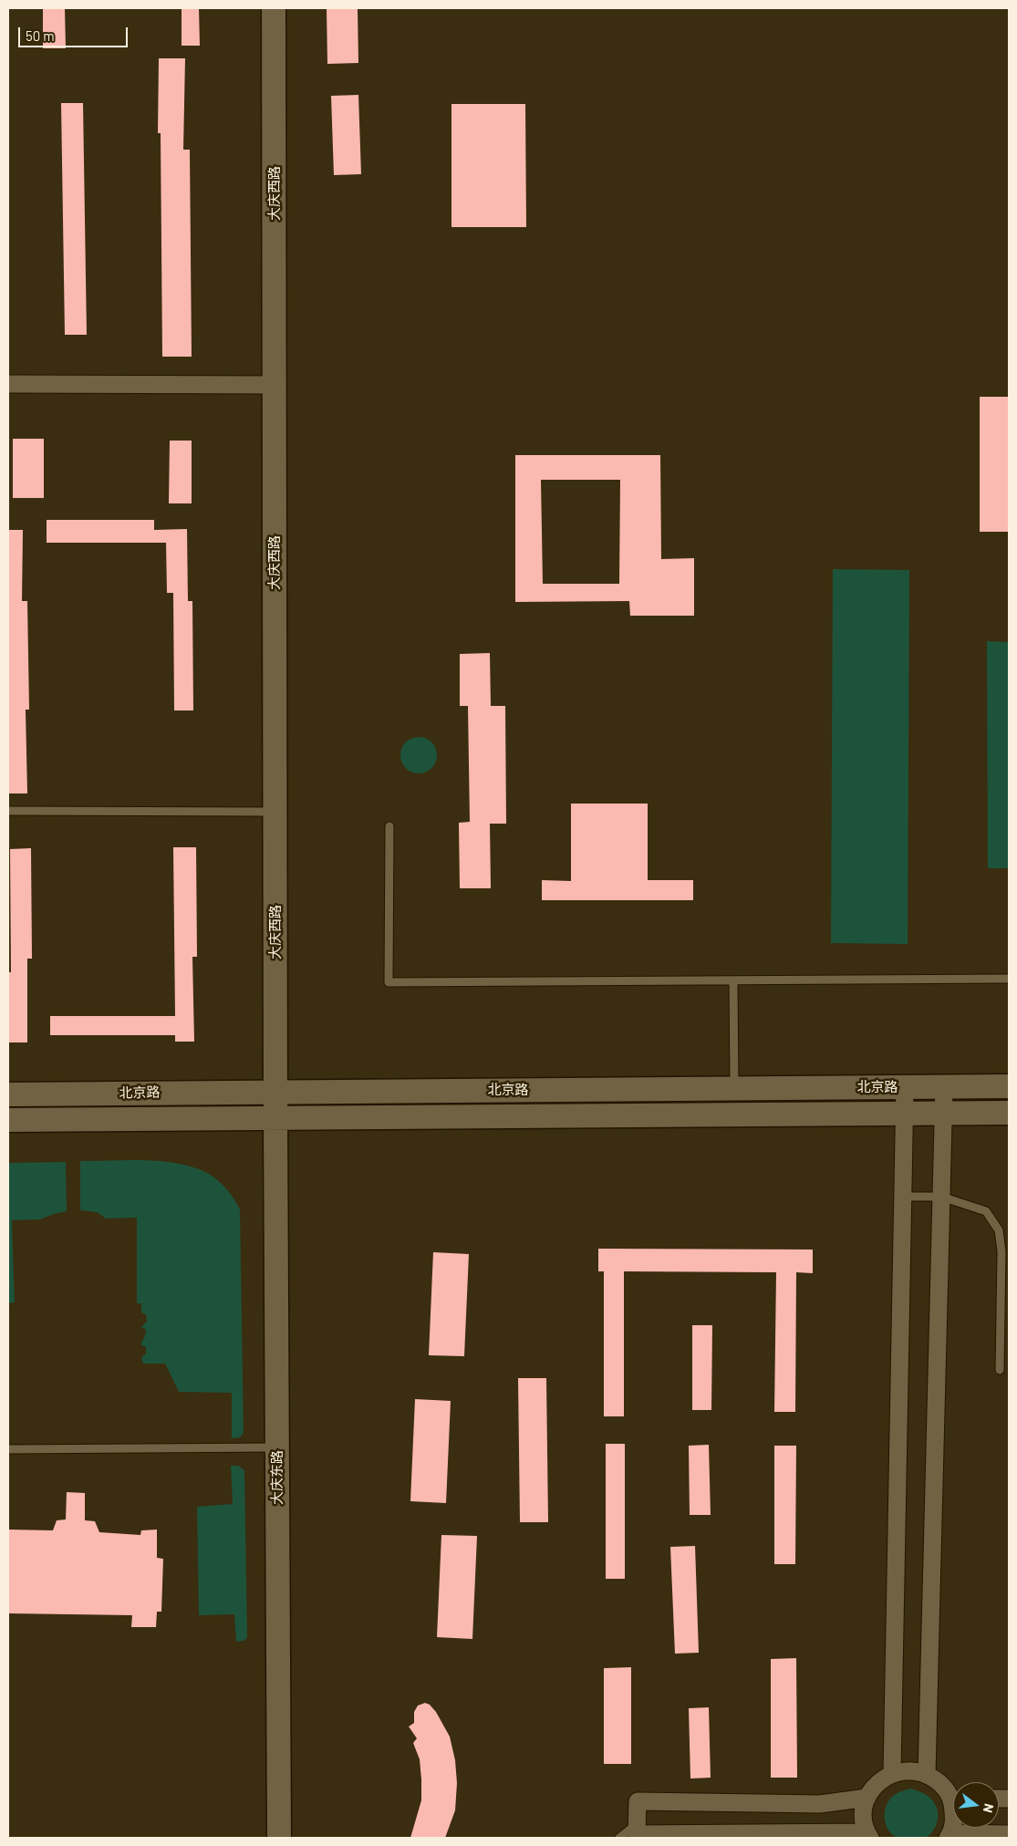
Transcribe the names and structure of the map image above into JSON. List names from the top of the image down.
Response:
{
  "streets": {
    "main road": ["大庆西路", "北京路", "大庆东路"]
  },
  "crossings": [
    ["大庆西路", "北京路"],
    ["大庆西路", "大庆东路"],
    ["北京路", "大庆东路"]
  ],
  "scale_bar": "50 m",
  "north": "right"
}
